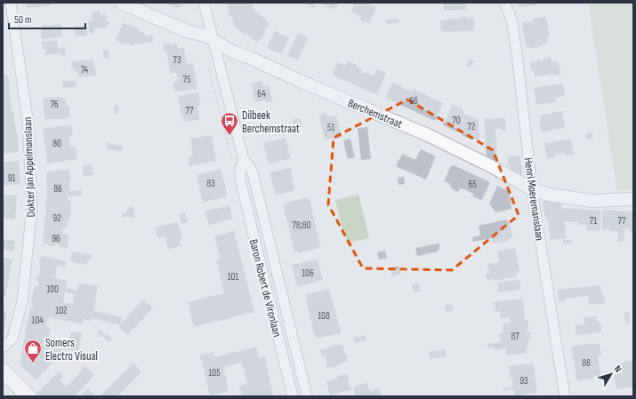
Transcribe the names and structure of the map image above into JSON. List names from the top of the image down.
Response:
{
  "streets": {
    "street": [
      "Berchemstraat",
      "Dokter Jan Appelmanslaan",
      "Henri Moeremanslaan",
      "Baron Robert de Vironlaan"
    ]
  },
  "crossings": [
    ["Berchemstraat", "Henri Moeremanslaan"],
    ["Berchemstraat", "Baron Robert de Vironlaan"]
  ],
  "places": {
    "bus stop": ["Dilbeek Berchemstraat"],
    "shop": ["Somers Electro Visual"]
  },
  "house_numbers": [
    "73",
    "74",
    "75",
    "64",
    "66",
    "76",
    "77",
    "70",
    "72",
    "51",
    "80",
    "91",
    "83",
    "65",
    "86",
    "92",
    "71",
    "77",
    "78;80",
    "96",
    "106",
    "101",
    "100",
    "102",
    "108",
    "104",
    "87",
    "88",
    "105",
    "93"
  ],
  "scale_bar": "50 m",
  "north": "top right"
}
